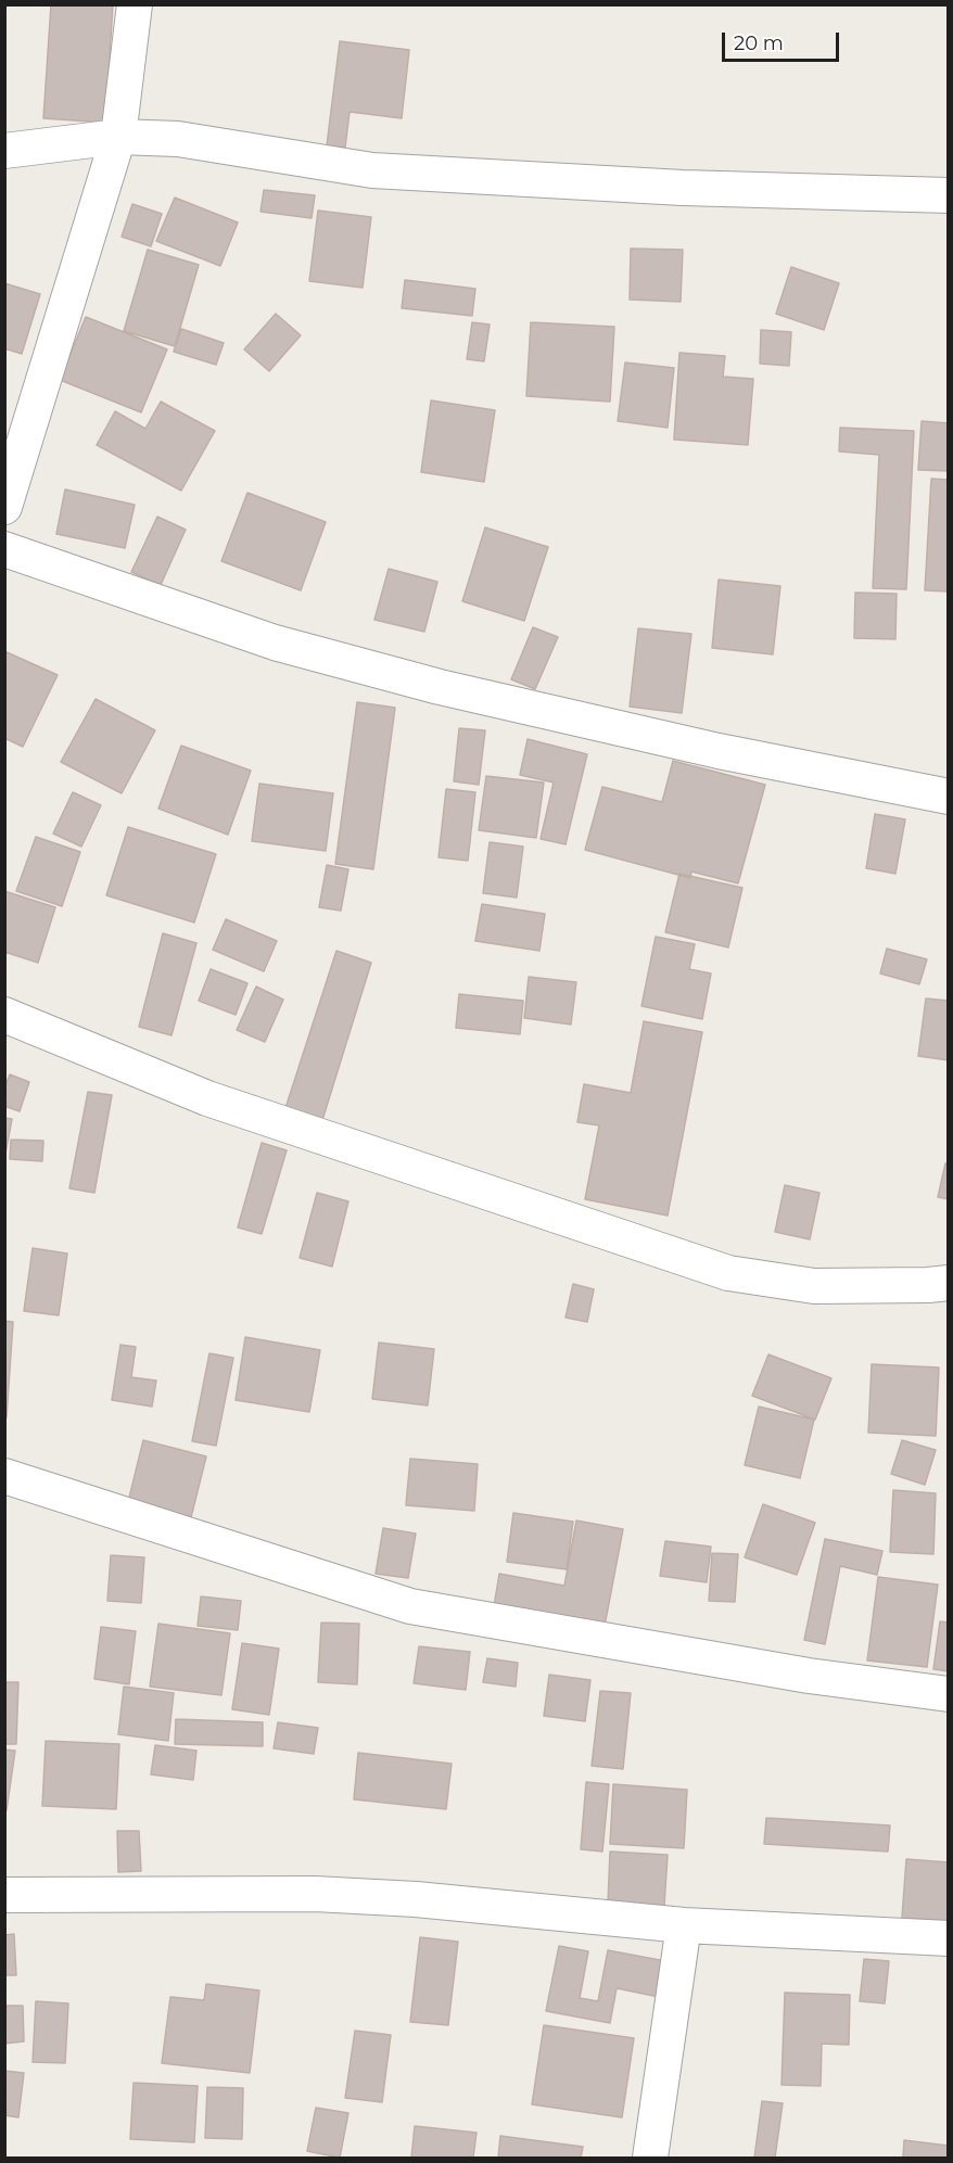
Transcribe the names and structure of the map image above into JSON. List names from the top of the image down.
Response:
{
  "scale_bar": "20 m"
}
